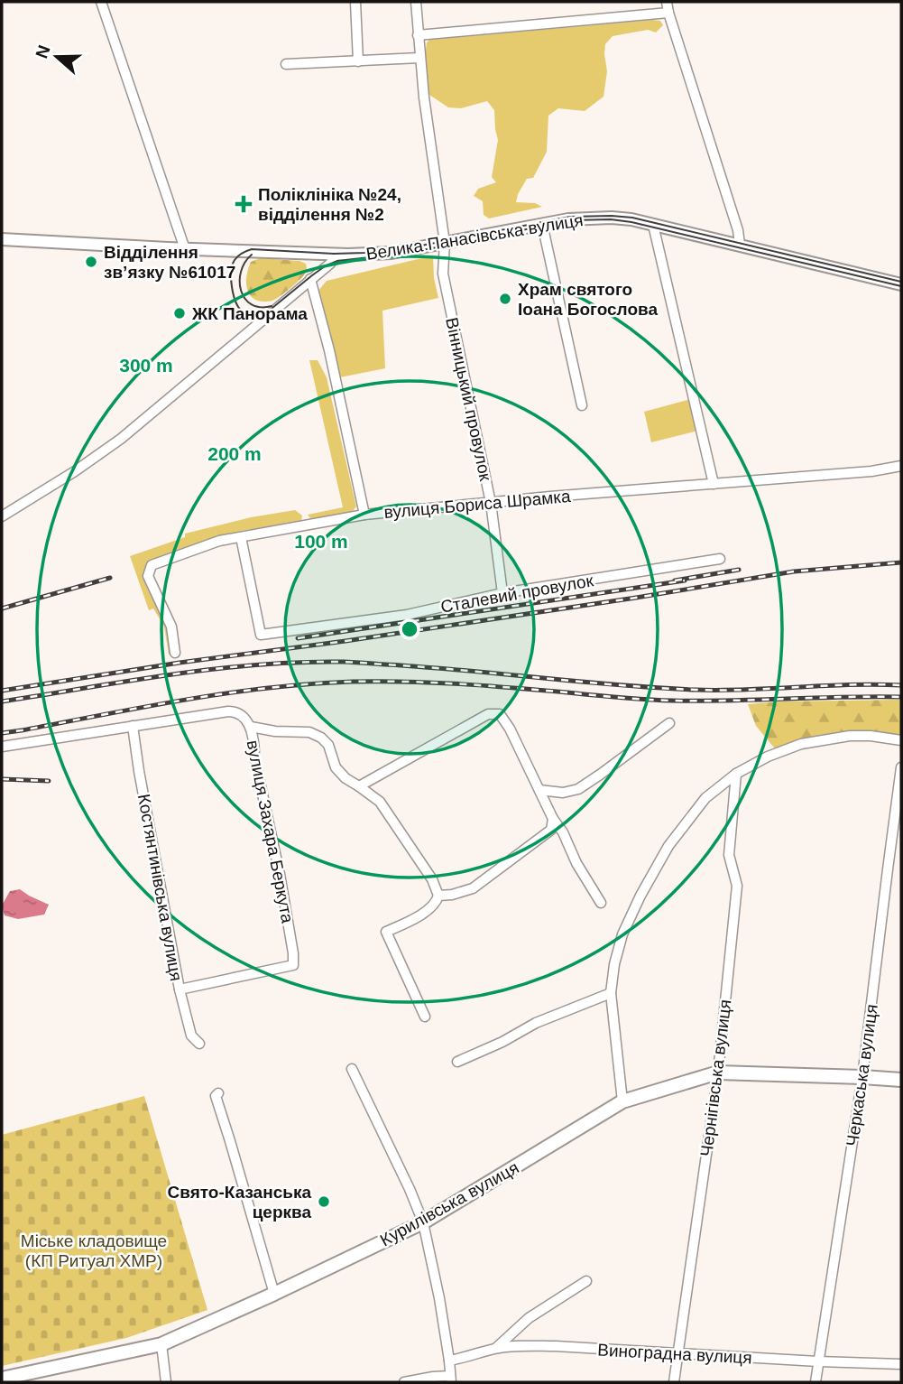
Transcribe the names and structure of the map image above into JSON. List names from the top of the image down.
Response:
{
  "streets": {
    "main road": ["Курилівська вулиця"],
    "street": [
      "Велика Панасівська вулиця",
      "Вінницький провулок",
      "вулиця Бориса Шрамка",
      "Сталевий провулок",
      "вулиця Захара Беркута",
      "Костянтинівська вулиця",
      "Черкаська вулиця",
      "Чернігівська вулиця",
      "Виноградна вулиця"
    ]
  },
  "crossings": [
    ["Велика Панасівська вулиця", "Вінницький провулок"],
    ["Вінницький провулок", "вулиця Бориса Шрамка"],
    ["Вінницький провулок", "Сталевий провулок"],
    ["вулиця Бориса Шрамка", "Сталевий провулок"],
    ["вулиця Захара Беркута", "Костянтинівська вулиця"],
    ["Черкаська вулиця", "Курилівська вулиця"],
    ["Черкаська вулиця", "Виноградна вулиця"],
    ["Чернігівська вулиця", "Курилівська вулиця"],
    ["Чернігівська вулиця", "Виноградна вулиця"]
  ],
  "parks": ["Міське кладовище (КП Ритуал ХМР)"],
  "places": {
    "health": ["Поліклініка №24, відділення №2"],
    "other": [
      "Відділення зв’язку №61017",
      "Храм святого Іоана Богослова",
      "ЖК Панорама",
      "Свято-Казанська церква"
    ]
  },
  "north": "left",
  "rings": ["300 m", "200 m", "100 m"]
}
